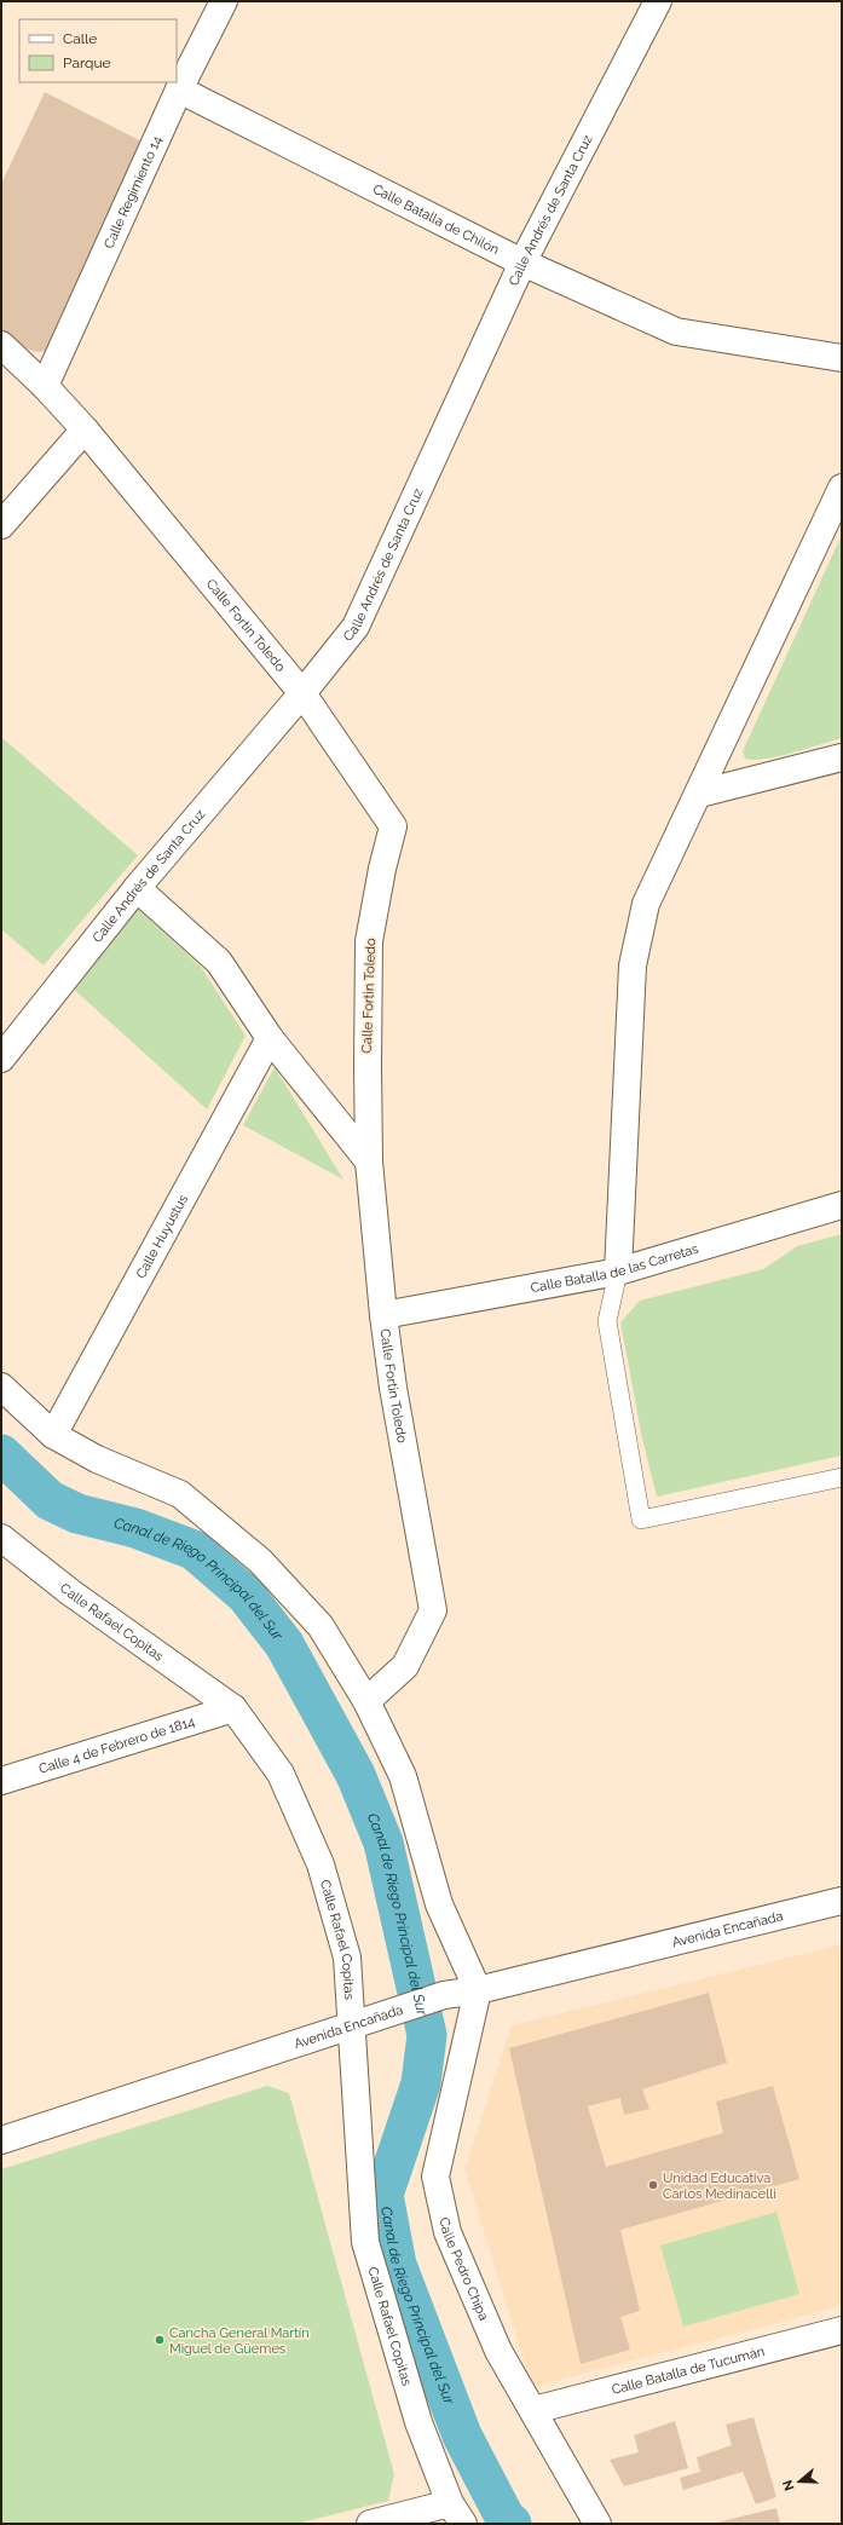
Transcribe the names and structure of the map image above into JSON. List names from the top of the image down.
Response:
{
  "streets": {
    "street": [
      "Calle Regimiento 14",
      "Calle Andrés de Santa Cruz",
      "Calle Batalla de Chilón",
      "Calle Fortin Toledo",
      "Calle Huyustus",
      "Calle Batalla de las Carretas",
      "Calle Rafael Copitas",
      "Calle 4 de Febrero de 1814",
      "Avenida Encañada",
      "Calle Pedro Chipa",
      "Calle Batalla de Tucumán"
    ]
  },
  "crossings": [
    ["Calle Regimiento 14", "Calle Batalla de Chilón"],
    ["Calle Regimiento 14", "Calle Fortin Toledo"],
    ["Calle Andrés de Santa Cruz", "Calle Batalla de Chilón"],
    ["Calle Andrés de Santa Cruz", "Calle Fortin Toledo"],
    ["Calle Fortin Toledo", "Calle Batalla de las Carretas"],
    ["Calle Rafael Copitas", "Calle 4 de Febrero de 1814"],
    ["Calle Rafael Copitas", "Avenida Encañada"],
    ["Avenida Encañada", "Calle Pedro Chipa"],
    ["Calle Pedro Chipa", "Calle Batalla de Tucumán"]
  ],
  "water": ["Canal de Riego Principal del Sur"],
  "places": ["Unidad Educativa Carlos Medinacelli", "Cancha General Martín Miguel de Güemes"],
  "legend": ["Calle", "Parque"],
  "north": "left"
}
